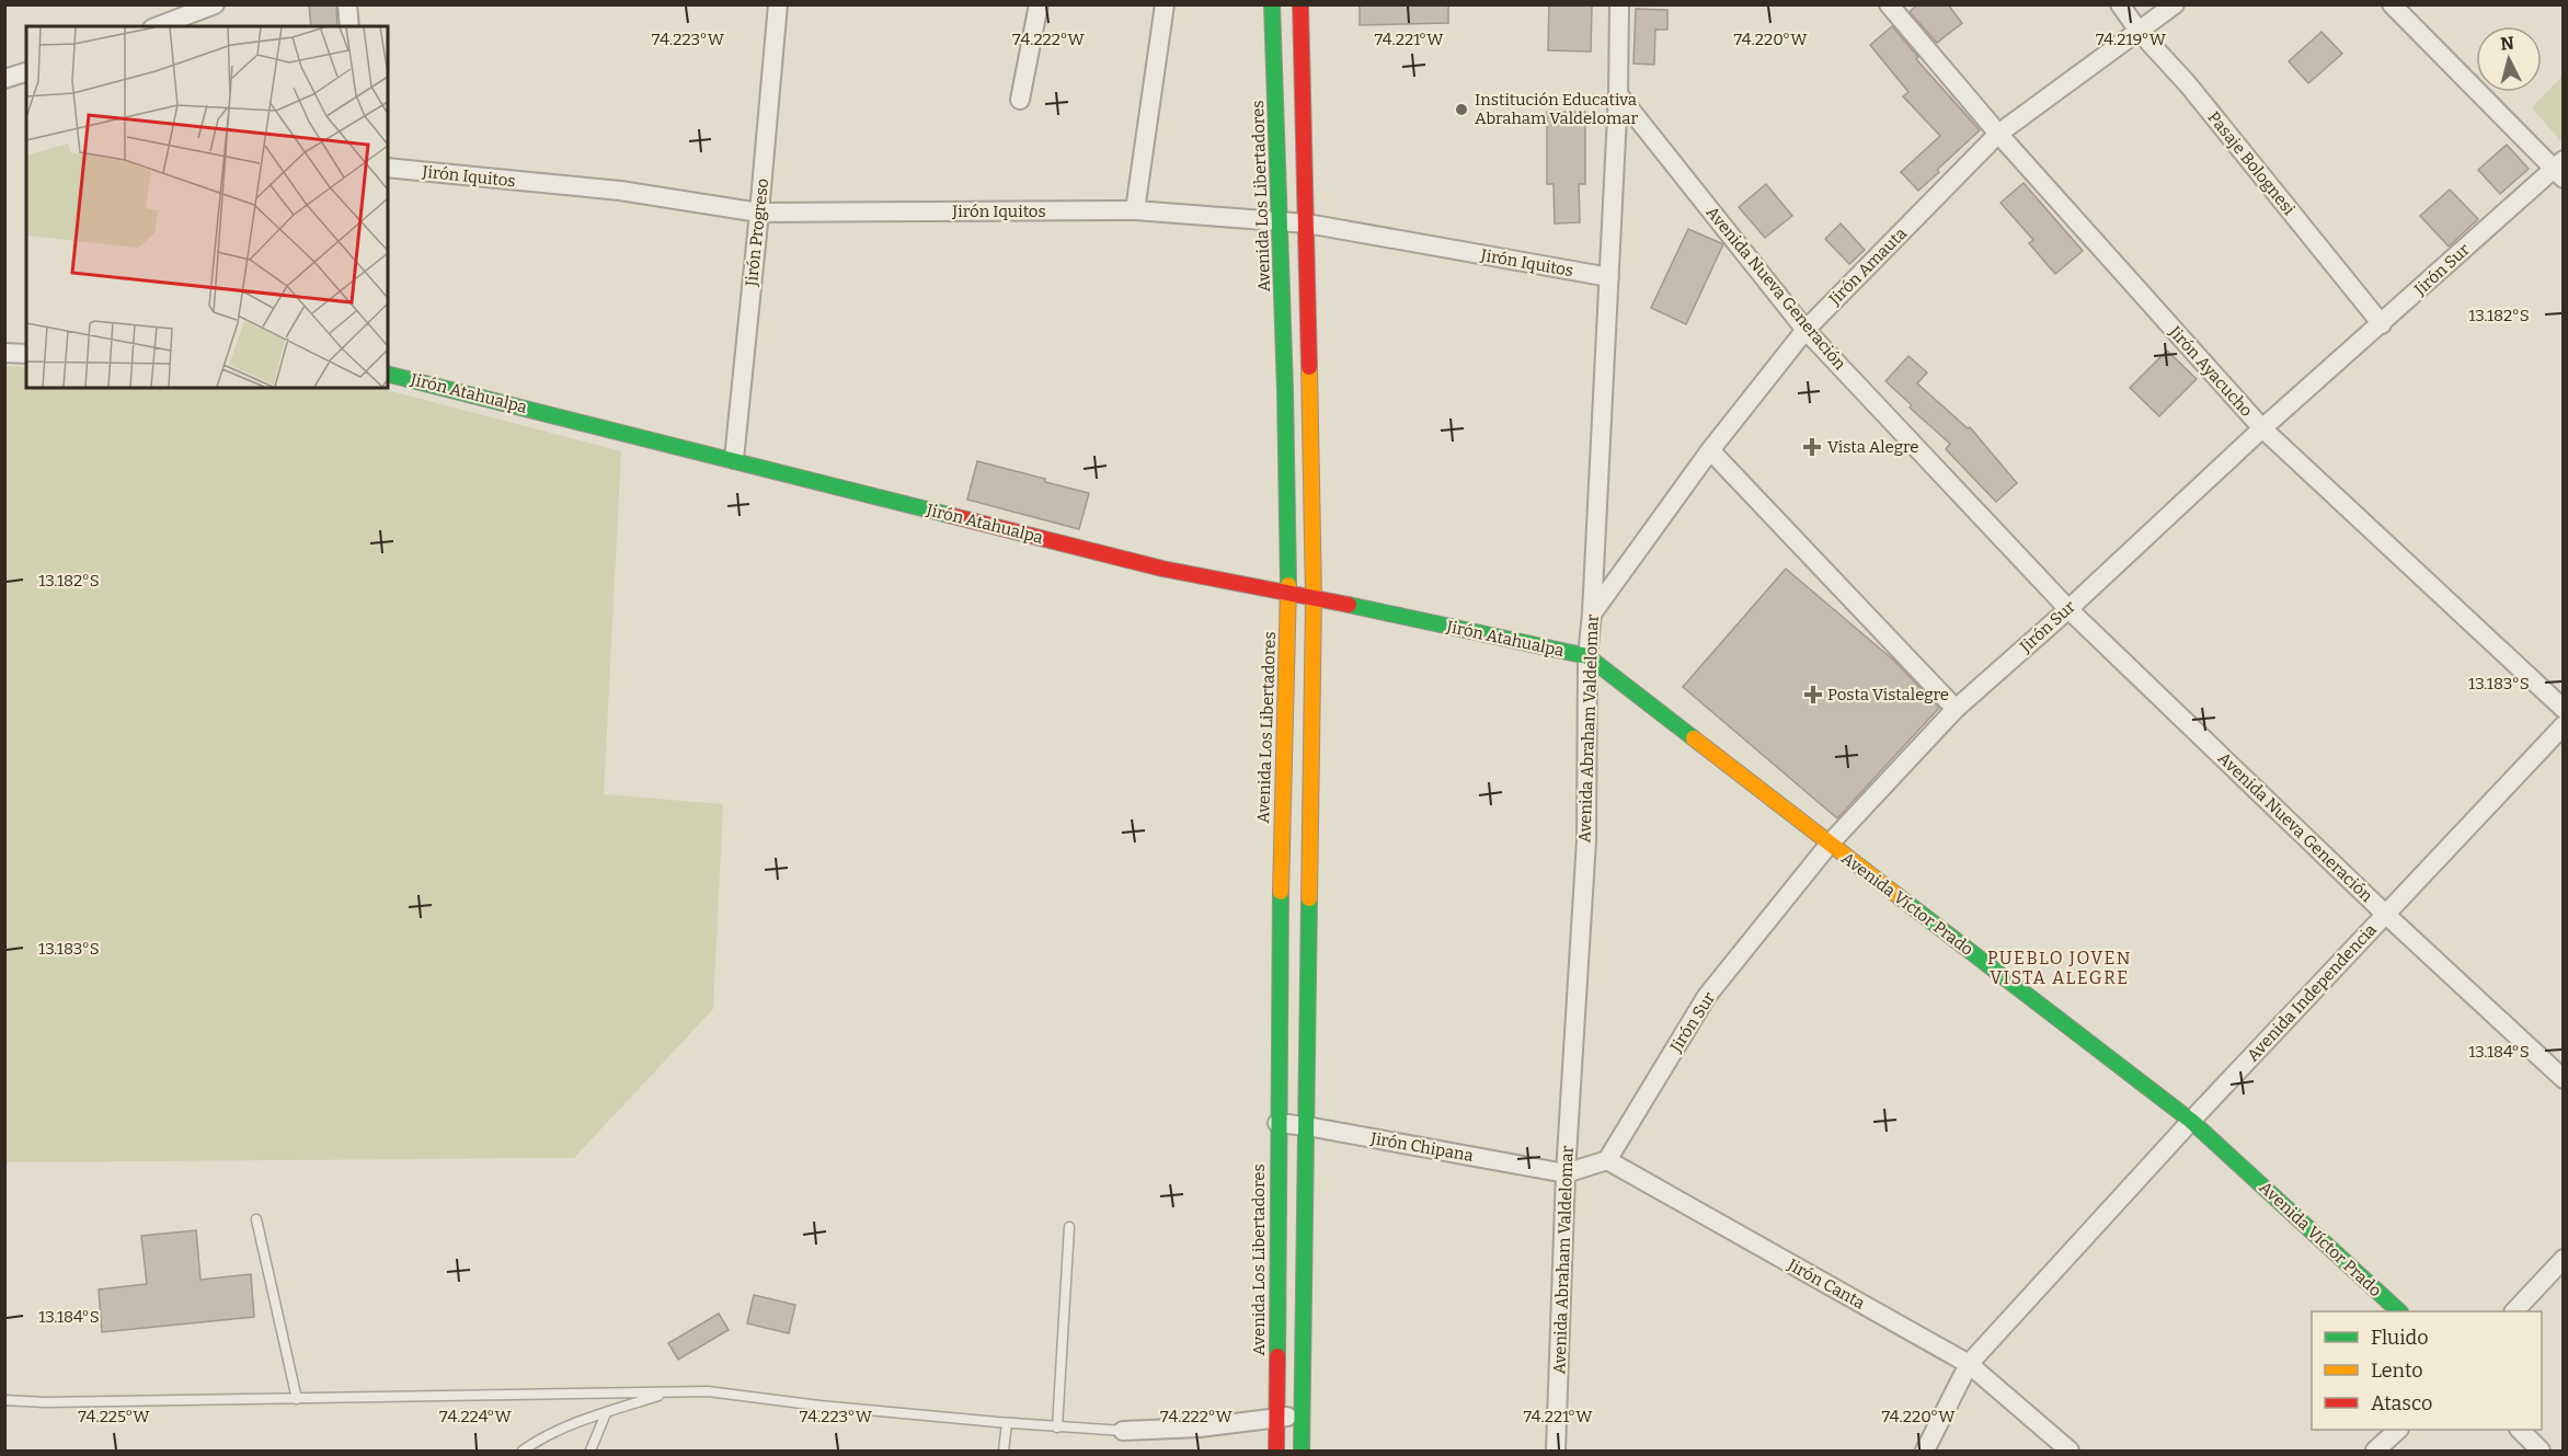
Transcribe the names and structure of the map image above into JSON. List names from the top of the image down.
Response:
{
  "streets": {
    "street": [
      "Pasaje Bolognesi",
      "Jirón Iquitos",
      "Avenida Los Libertadores",
      "Jirón Progreso",
      "Jirón Amauta",
      "Jirón Sur",
      "Avenida Nueva Generación",
      "Jirón Ayacucho",
      "Jirón Atahualpa",
      "Avenida Abraham Valdelomar",
      "Avenida Víctor Prado",
      "Avenida Independencia",
      "Jirón Chipana",
      "Jirón Canta"
    ]
  },
  "crossings": [
    ["Pasaje Bolognesi", "Jirón Amauta"],
    ["Pasaje Bolognesi", "Jirón Sur"],
    ["Jirón Iquitos", "Avenida Los Libertadores"],
    ["Jirón Iquitos", "Jirón Progreso"],
    ["Jirón Iquitos", "Avenida Abraham Valdelomar"],
    ["Avenida Los Libertadores", "Jirón Atahualpa"],
    ["Avenida Los Libertadores", "Jirón Chipana"],
    ["Jirón Progreso", "Jirón Atahualpa"],
    ["Jirón Amauta", "Avenida Nueva Generación"],
    ["Jirón Amauta", "Jirón Ayacucho"],
    ["Jirón Amauta", "Avenida Abraham Valdelomar"],
    ["Jirón Sur", "Avenida Nueva Generación"],
    ["Jirón Sur", "Jirón Ayacucho"],
    ["Jirón Sur", "Avenida Víctor Prado"],
    ["Jirón Sur", "Jirón Canta"],
    ["Avenida Nueva Generación", "Avenida Abraham Valdelomar"],
    ["Avenida Nueva Generación", "Avenida Independencia"],
    ["Jirón Atahualpa", "Avenida Abraham Valdelomar"],
    ["Jirón Atahualpa", "Avenida Víctor Prado"],
    ["Avenida Abraham Valdelomar", "Avenida Víctor Prado"],
    ["Avenida Abraham Valdelomar", "Jirón Chipana"],
    ["Avenida Víctor Prado", "Avenida Independencia"],
    ["Avenida Independencia", "Jirón Canta"]
  ],
  "districts": ["PUEBLO JOVEN VISTA ALEGRE"],
  "places": {
    "other": ["Institución Educativa Abraham Valdelomar"],
    "health": ["Vista Alegre", "Posta Vistalegre"]
  },
  "legend": ["Fluido", "Lento", "Atasco"],
  "north": "top",
  "coordinates": [
    "74.223°W",
    "74.222°W",
    "74.221°W",
    "74.220°W",
    "74.219°W",
    "13.182°S",
    "13.183°S",
    "13.184°S",
    "74.225°W",
    "74.224°W"
  ]
}
